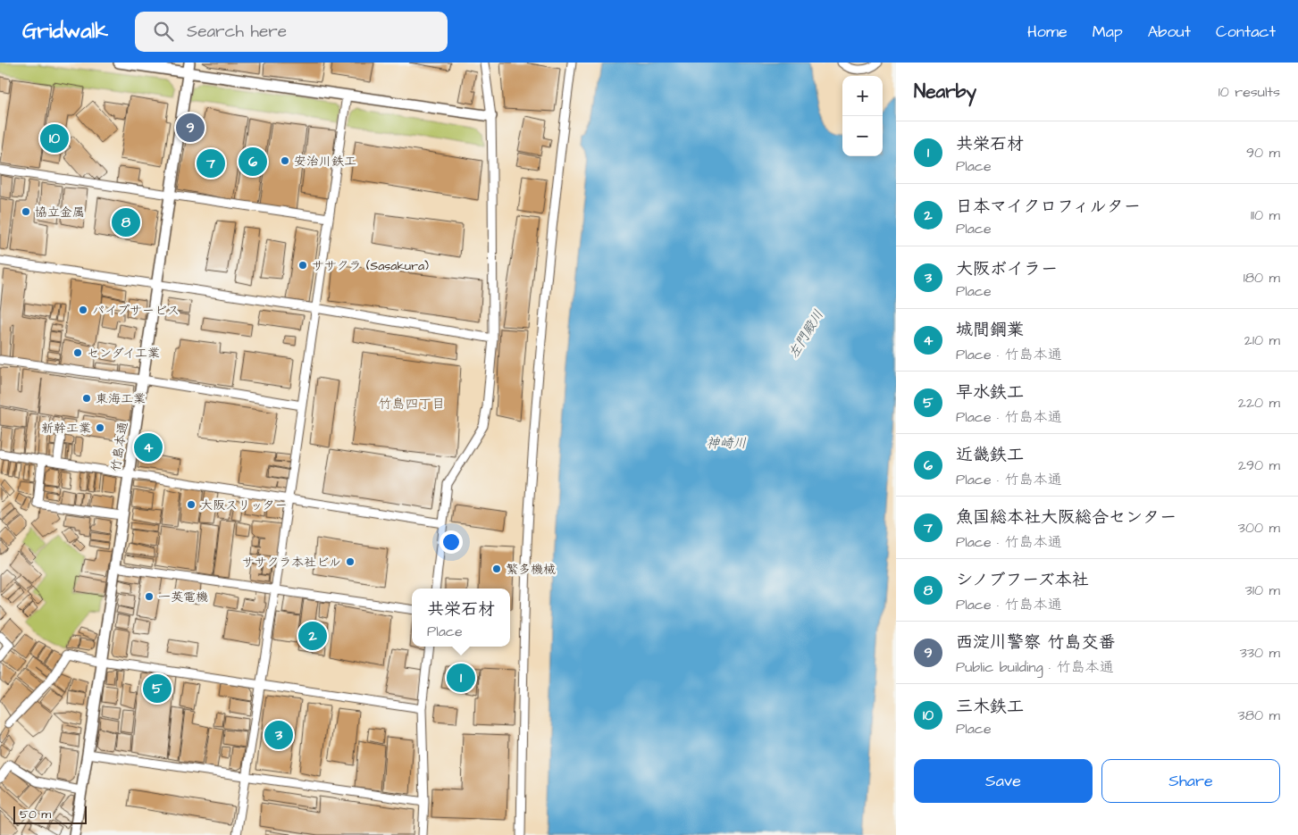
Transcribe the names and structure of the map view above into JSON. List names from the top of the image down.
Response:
{
  "streets": {
    "street": ["竹島本通"]
  },
  "districts": ["竹島四丁目"],
  "water": ["左門殿川", "神崎川"],
  "places": [
    "安治川鉄工",
    "協立金属",
    "ササクラ (Sasakura)",
    "パイプサービス",
    "センダイ工業",
    "東海工業",
    "新幹工業",
    "大阪スリッター",
    "ササクラ本社ビル",
    "繁多機械",
    "一英電機"
  ],
  "scale_bar": "50 m",
  "page": {
    "header": "Gridwalk",
    "search": "Search here",
    "nav": [
      "Home",
      "Map",
      "About",
      "Contact"
    ],
    "heading": ["Nearby", "10 results"],
    "map_buttons": ["+", "−"],
    "pins": [
      "9",
      "10",
      "6",
      "7",
      "8",
      "4",
      "2",
      "1",
      "5",
      "3"
    ],
    "list": [
      {
        "mark": "1",
        "name": "共栄石材",
        "note": "Place",
        "value": "90 m"
      },
      {
        "mark": "2",
        "name": "日本マイクロフィルター",
        "note": "Place",
        "value": "110 m"
      },
      {
        "mark": "3",
        "name": "大阪ボイラー",
        "note": "Place",
        "value": "180 m"
      },
      {
        "mark": "4",
        "name": "城間鋼業",
        "note": "Place · 竹島本通",
        "value": "210 m"
      },
      {
        "mark": "5",
        "name": "早水鉄工",
        "note": "Place · 竹島本通",
        "value": "220 m"
      },
      {
        "mark": "6",
        "name": "近畿鉄工",
        "note": "Place · 竹島本通",
        "value": "290 m"
      },
      {
        "mark": "7",
        "name": "魚国総本社大阪総合センター",
        "note": "Place · 竹島本通",
        "value": "300 m"
      },
      {
        "mark": "8",
        "name": "シノブフーズ本社",
        "note": "Place · 竹島本通",
        "value": "310 m"
      },
      {
        "mark": "9",
        "name": "西淀川警察 竹島交番",
        "note": "Public building · 竹島本通",
        "value": "330 m"
      },
      {
        "mark": "10",
        "name": "三木鉄工",
        "note": "Place",
        "value": "380 m"
      }
    ],
    "popup": ["共栄石材", "Place"],
    "buttons": ["Save", "Share"],
    "scale": "50 m"
  }
}
